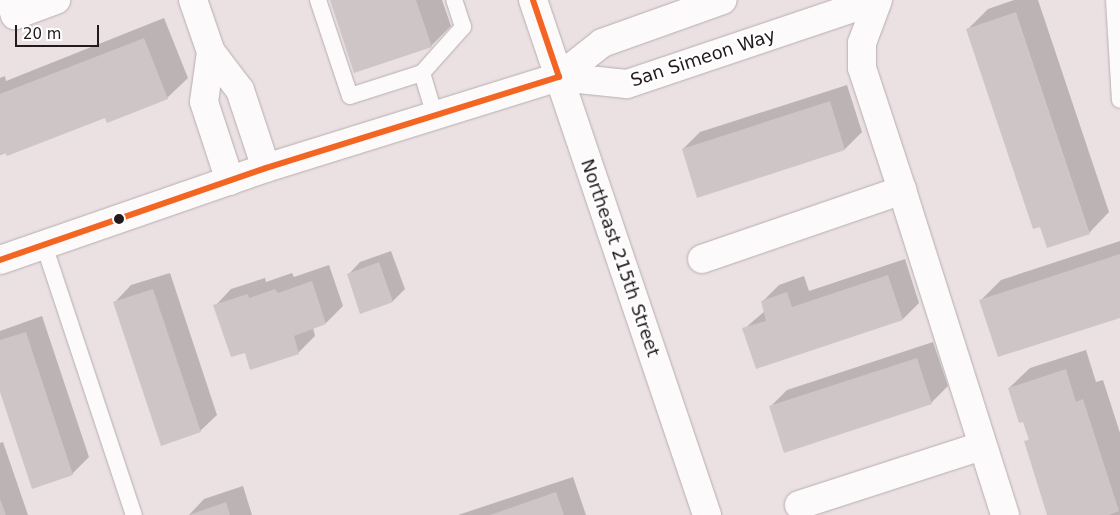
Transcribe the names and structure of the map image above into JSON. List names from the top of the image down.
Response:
{
  "streets": {
    "street": ["San Simeon Way", "Northeast 215th Street"]
  },
  "crossings": [
    ["San Simeon Way", "Northeast 215th Street"]
  ],
  "scale_bar": "20 m"
}
